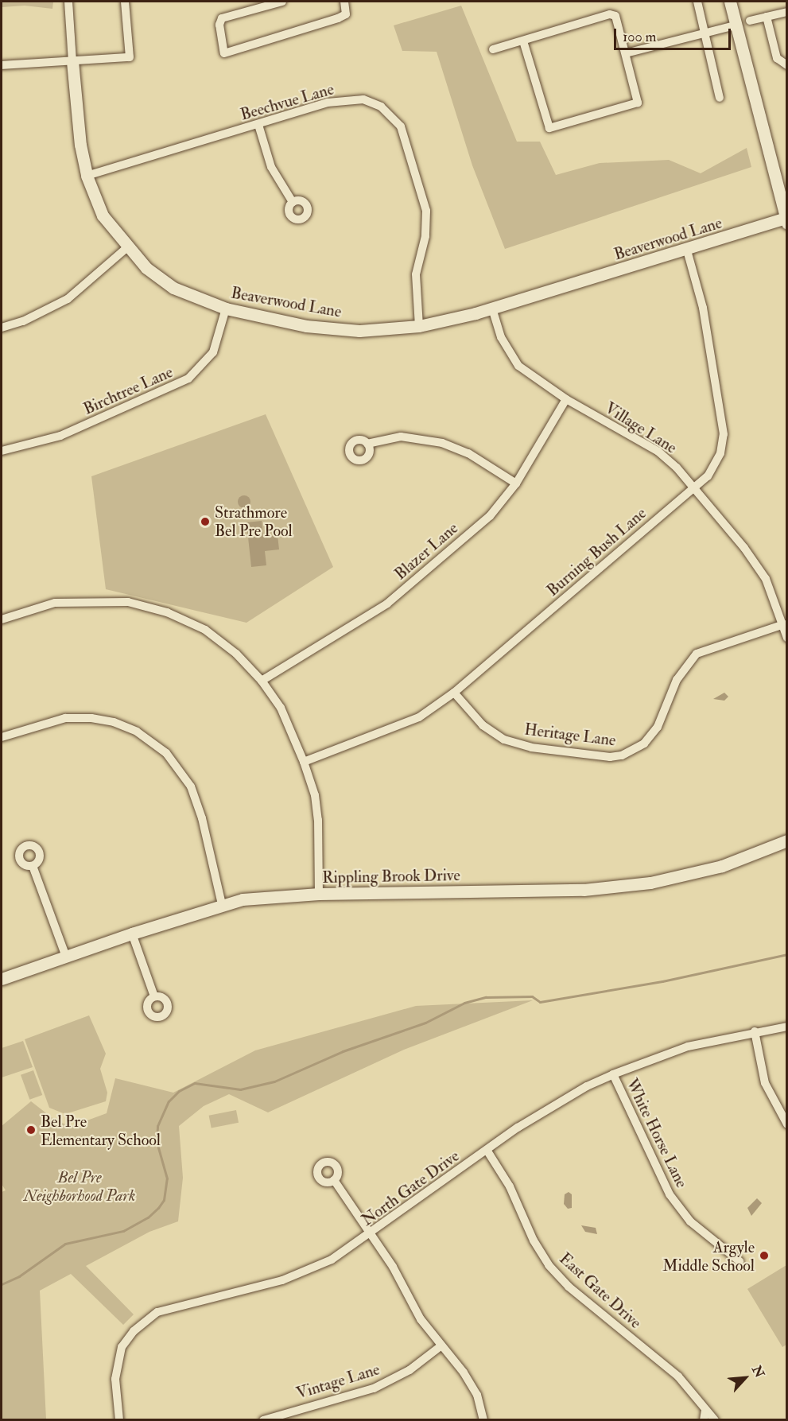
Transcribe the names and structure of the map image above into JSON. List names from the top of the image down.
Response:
{
  "streets": {
    "street": [
      "Beechvue Lane",
      "Beaverwood Lane",
      "Birchtree Lane",
      "Village Lane",
      "Blazer Lane",
      "Burning Bush Lane",
      "Heritage Lane",
      "Rippling Brook Drive",
      "White Horse Lane",
      "North Gate Drive",
      "East Gate Drive",
      "Vintage Lane"
    ]
  },
  "crossings": [
    ["Beechvue Lane", "Beaverwood Lane"],
    ["Beaverwood Lane", "Birchtree Lane"],
    ["Beaverwood Lane", "Village Lane"],
    ["Beaverwood Lane", "Burning Bush Lane"],
    ["Village Lane", "Blazer Lane"],
    ["Village Lane", "Burning Bush Lane"],
    ["Village Lane", "Heritage Lane"],
    ["Burning Bush Lane", "Heritage Lane"],
    ["White Horse Lane", "North Gate Drive"],
    ["North Gate Drive", "East Gate Drive"]
  ],
  "parks": ["Bel Pre Neighborhood Park"],
  "places": ["Strathmore Bel Pre Pool", "Bel Pre Elementary School", "Argyle Middle School"],
  "scale_bar": "100 m",
  "north": "top right"
}
